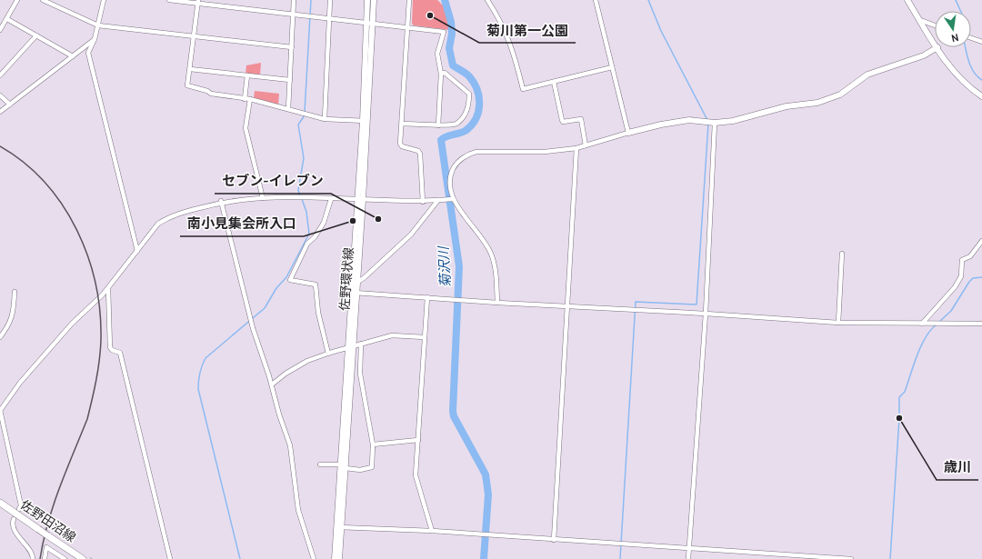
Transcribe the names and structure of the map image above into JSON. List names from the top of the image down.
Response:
{
  "streets": {
    "main road": ["佐野環状線", "佐野田沼線"]
  },
  "water": ["菊沢川"],
  "places": [
    "菊川第一公園",
    "セブン-イレブン",
    "南小見集会所入口",
    "歳川"
  ],
  "north": "bottom"
}
